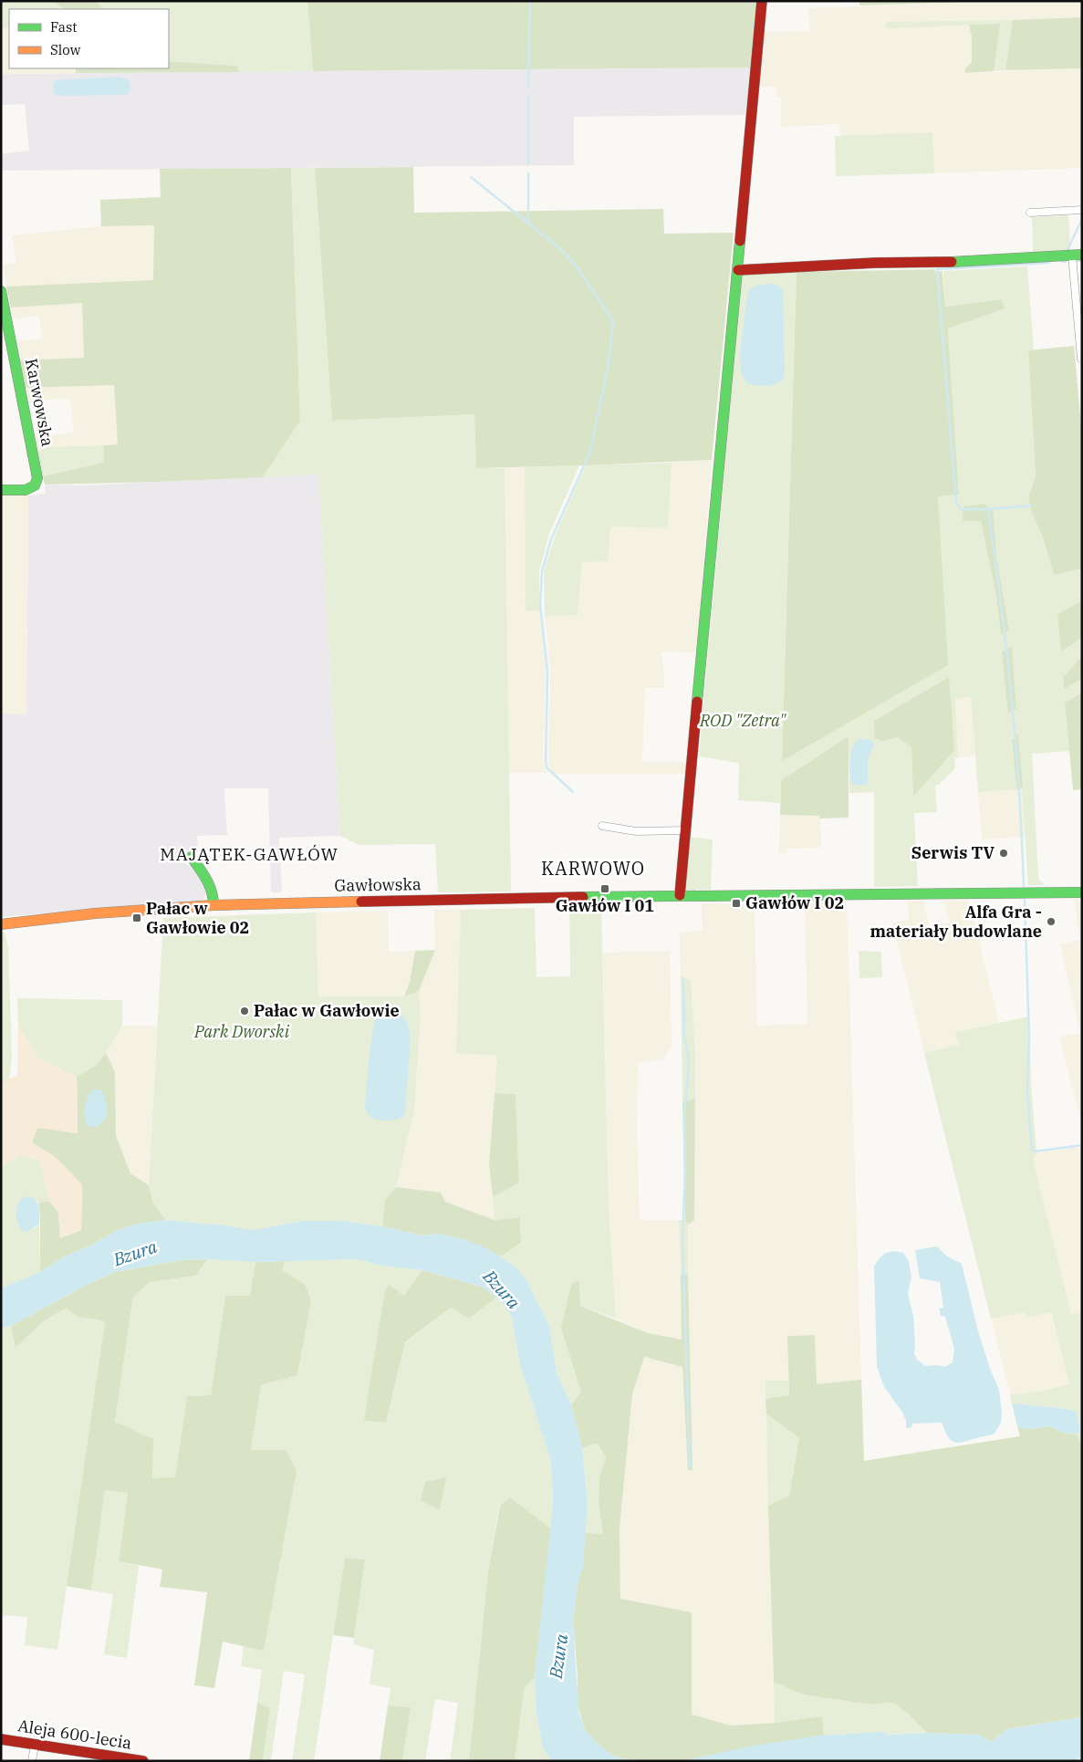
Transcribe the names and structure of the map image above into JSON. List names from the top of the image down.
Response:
{
  "streets": {
    "street": ["Karwowska", "Gawłowska", "Aleja 600-lecia"]
  },
  "districts": ["MAJĄTEK-GAWŁÓW", "KARWOWO"],
  "water": ["Bzura"],
  "parks": ["ROD \"Zetra\"", "Park Dworski"],
  "places": {
    "other": ["Serwis TV", "Alfa Gra - materiały budowlane", "Pałac w Gawłowie"],
    "transit": ["Gawłów I 01", "Gawłów I 02", "Pałac w Gawłowie 02"]
  },
  "legend": ["Fast", "Slow"]
}
